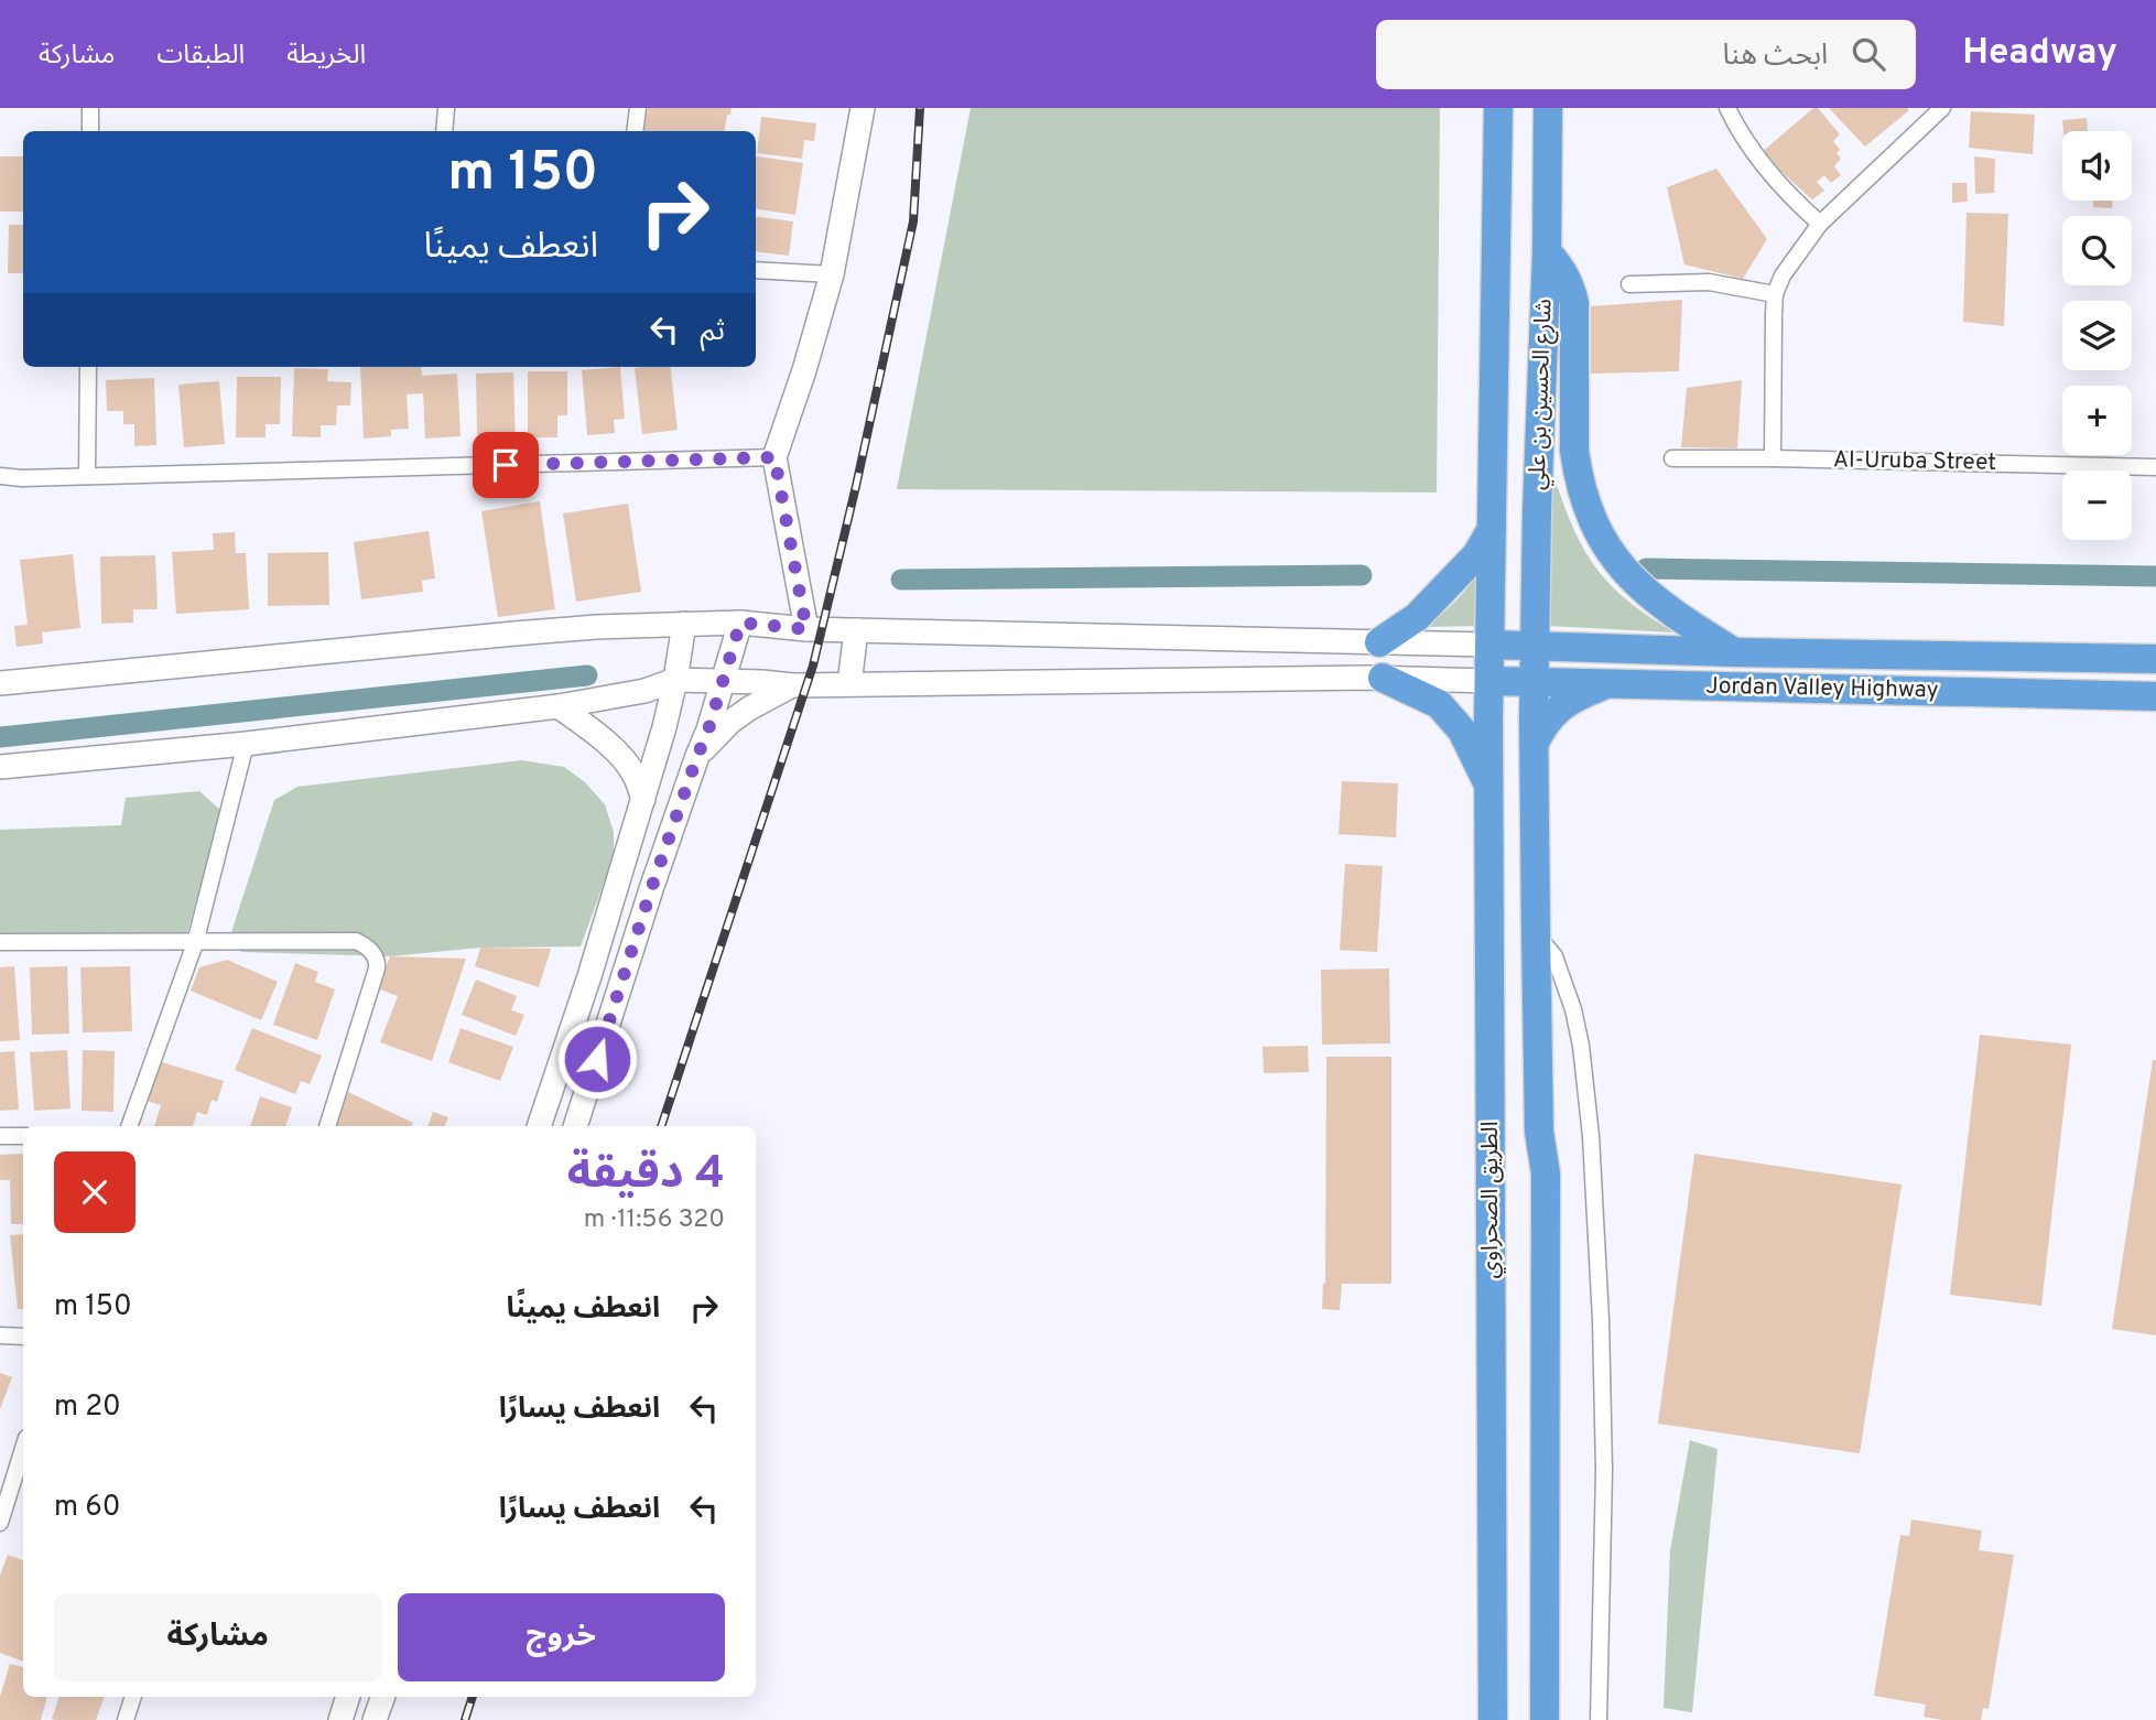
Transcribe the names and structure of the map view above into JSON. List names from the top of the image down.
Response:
{
  "streets": {
    "highway": ["شارع الحسين بن علي", "Jordan Valley Highway", "الطريق الصحراوي"],
    "street": ["Al-Uruba Street"]
  },
  "crossings": [
    ["شارع الحسين بن علي", "Jordan Valley Highway"],
    ["شارع الحسين بن علي", "الطريق الصحراوي"],
    ["Jordan Valley Highway", "الطريق الصحراوي"]
  ],
  "page": {
    "header": "Headway",
    "search": "ابحث هنا",
    "nav": ["الخريطة", "الطبقات", "مشاركة"],
    "map_buttons": ["+", "−"],
    "turn": ["150 m", "انعطف يمينًا"],
    "then": "ثم",
    "heading": ["4 دقيقة", "320 m · 11:56"],
    "list": [
      {
        "name": "انعطف يمينًا",
        "value": "150 m"
      },
      {
        "name": "انعطف يسارًا",
        "value": "20 m"
      },
      {
        "name": "انعطف يسارًا",
        "value": "60 m"
      }
    ],
    "buttons": ["خروج", "مشاركة"]
  }
}
